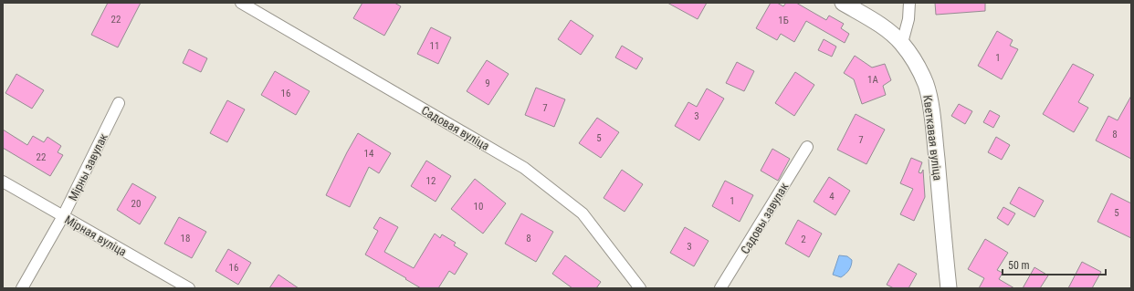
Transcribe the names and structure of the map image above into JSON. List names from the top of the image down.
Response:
{
  "streets": {
    "street": [
      "Садовая вуліца",
      "Кветкавая вуліца",
      "Мірны завулак",
      "Садовы завулак",
      "Мірная вуліца"
    ]
  },
  "crossings": [
    ["Мірны завулак", "Мірная вуліца"]
  ],
  "house_numbers": [
    "22",
    "1Б",
    "11",
    "1",
    "1А",
    "9",
    "16",
    "7",
    "3",
    "8",
    "5",
    "7",
    "14",
    "22",
    "12",
    "4",
    "1",
    "20",
    "10",
    "5",
    "18",
    "8",
    "2",
    "3",
    "16"
  ],
  "scale_bar": "50 m"
}
